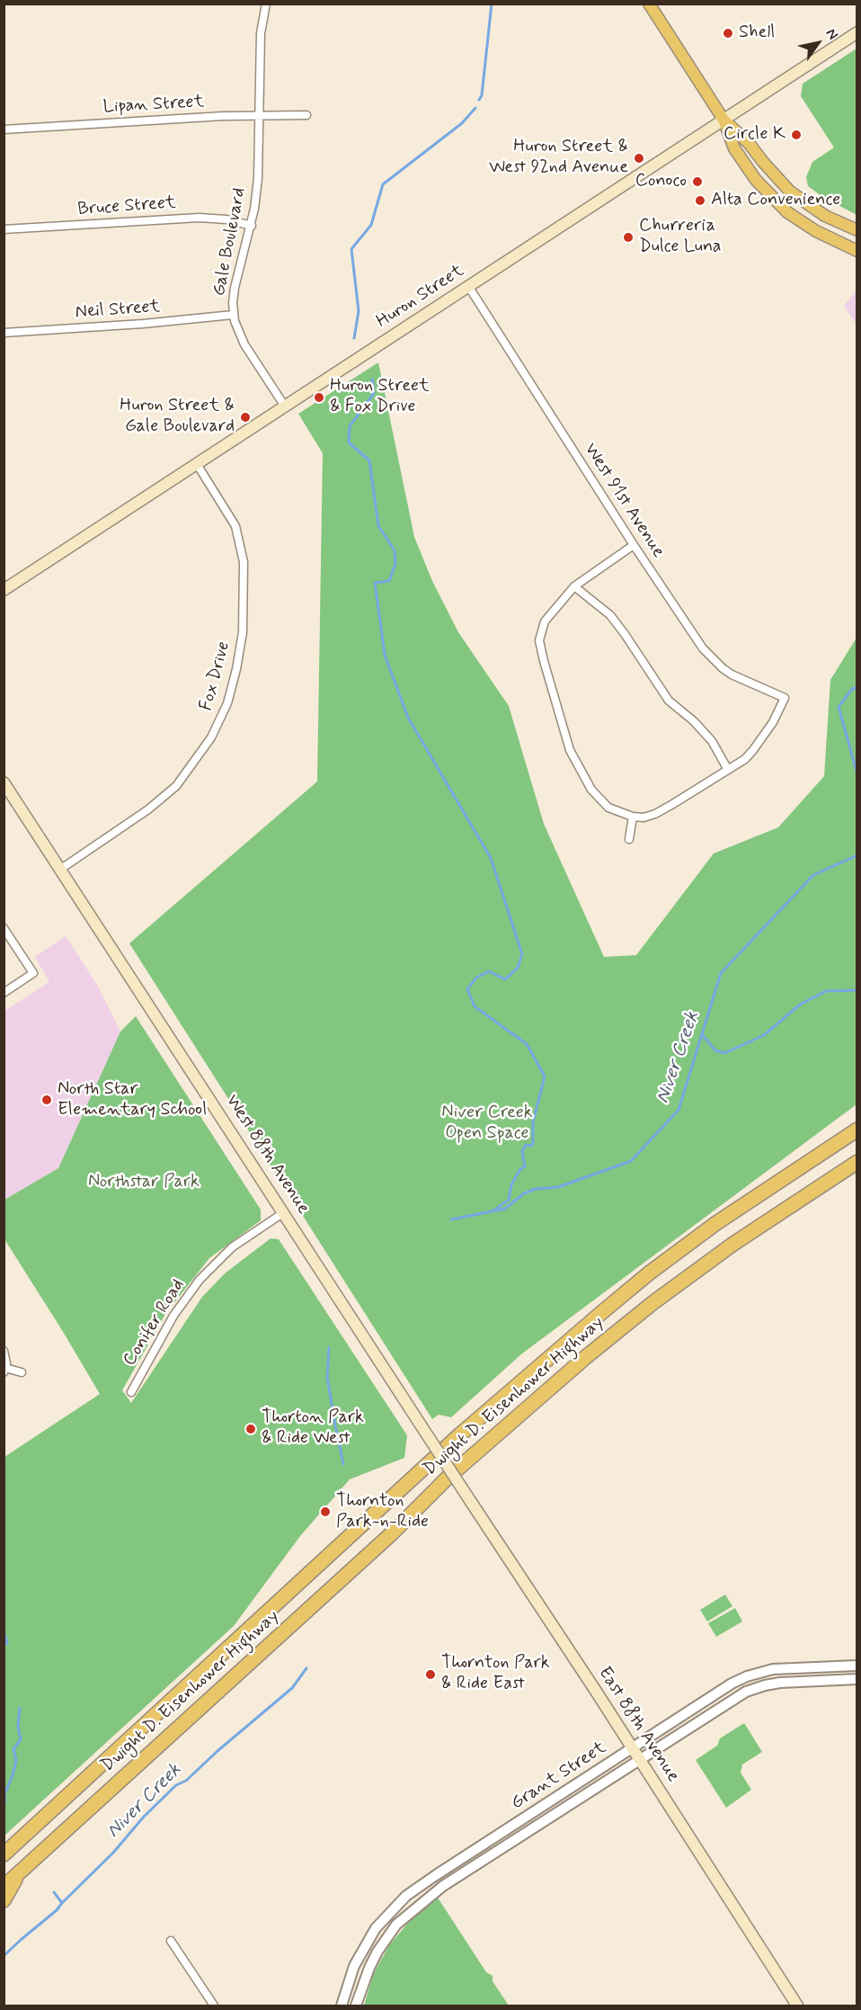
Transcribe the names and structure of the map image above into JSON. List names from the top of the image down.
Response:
{
  "streets": {
    "highway": ["Dwight D. Eisenhower Highway"],
    "main road": ["Huron Street", "West 88th Avenue", "East 88th Avenue"],
    "street": [
      "Lipan Street",
      "Bruce Street",
      "Gale Boulevard",
      "Neil Street",
      "West 91st Avenue",
      "Fox Drive",
      "Conifer Road",
      "Grant Street"
    ]
  },
  "crossings": [
    ["Lipan Street", "Gale Boulevard"],
    ["Bruce Street", "Gale Boulevard"],
    ["Gale Boulevard", "Huron Street"],
    ["Gale Boulevard", "Neil Street"],
    ["Huron Street", "West 91st Avenue"],
    ["Huron Street", "Fox Drive"],
    ["Fox Drive", "West 88th Avenue"],
    ["West 88th Avenue", "Conifer Road"],
    ["West 88th Avenue", "Dwight D. Eisenhower Highway"],
    ["West 88th Avenue", "East 88th Avenue"],
    ["Dwight D. Eisenhower Highway", "East 88th Avenue"],
    ["East 88th Avenue", "Grant Street"]
  ],
  "water": ["Niver Creek"],
  "parks": ["Niver Creek Open Space", "Northstar Park"],
  "places": [
    "Shell",
    "Circle K",
    "Huron Street & West 92nd Avenue",
    "Conoco",
    "Alta Convenience",
    "Churreria Dulce Luna",
    "Huron Street & Fox Drive",
    "Huron Street & Gale Boulevard",
    "North Star Elementary School",
    "Thorton Park & Ride West",
    "Thornton Park-n-Ride",
    "Thornton Park & Ride East"
  ],
  "north": "top right"
}
